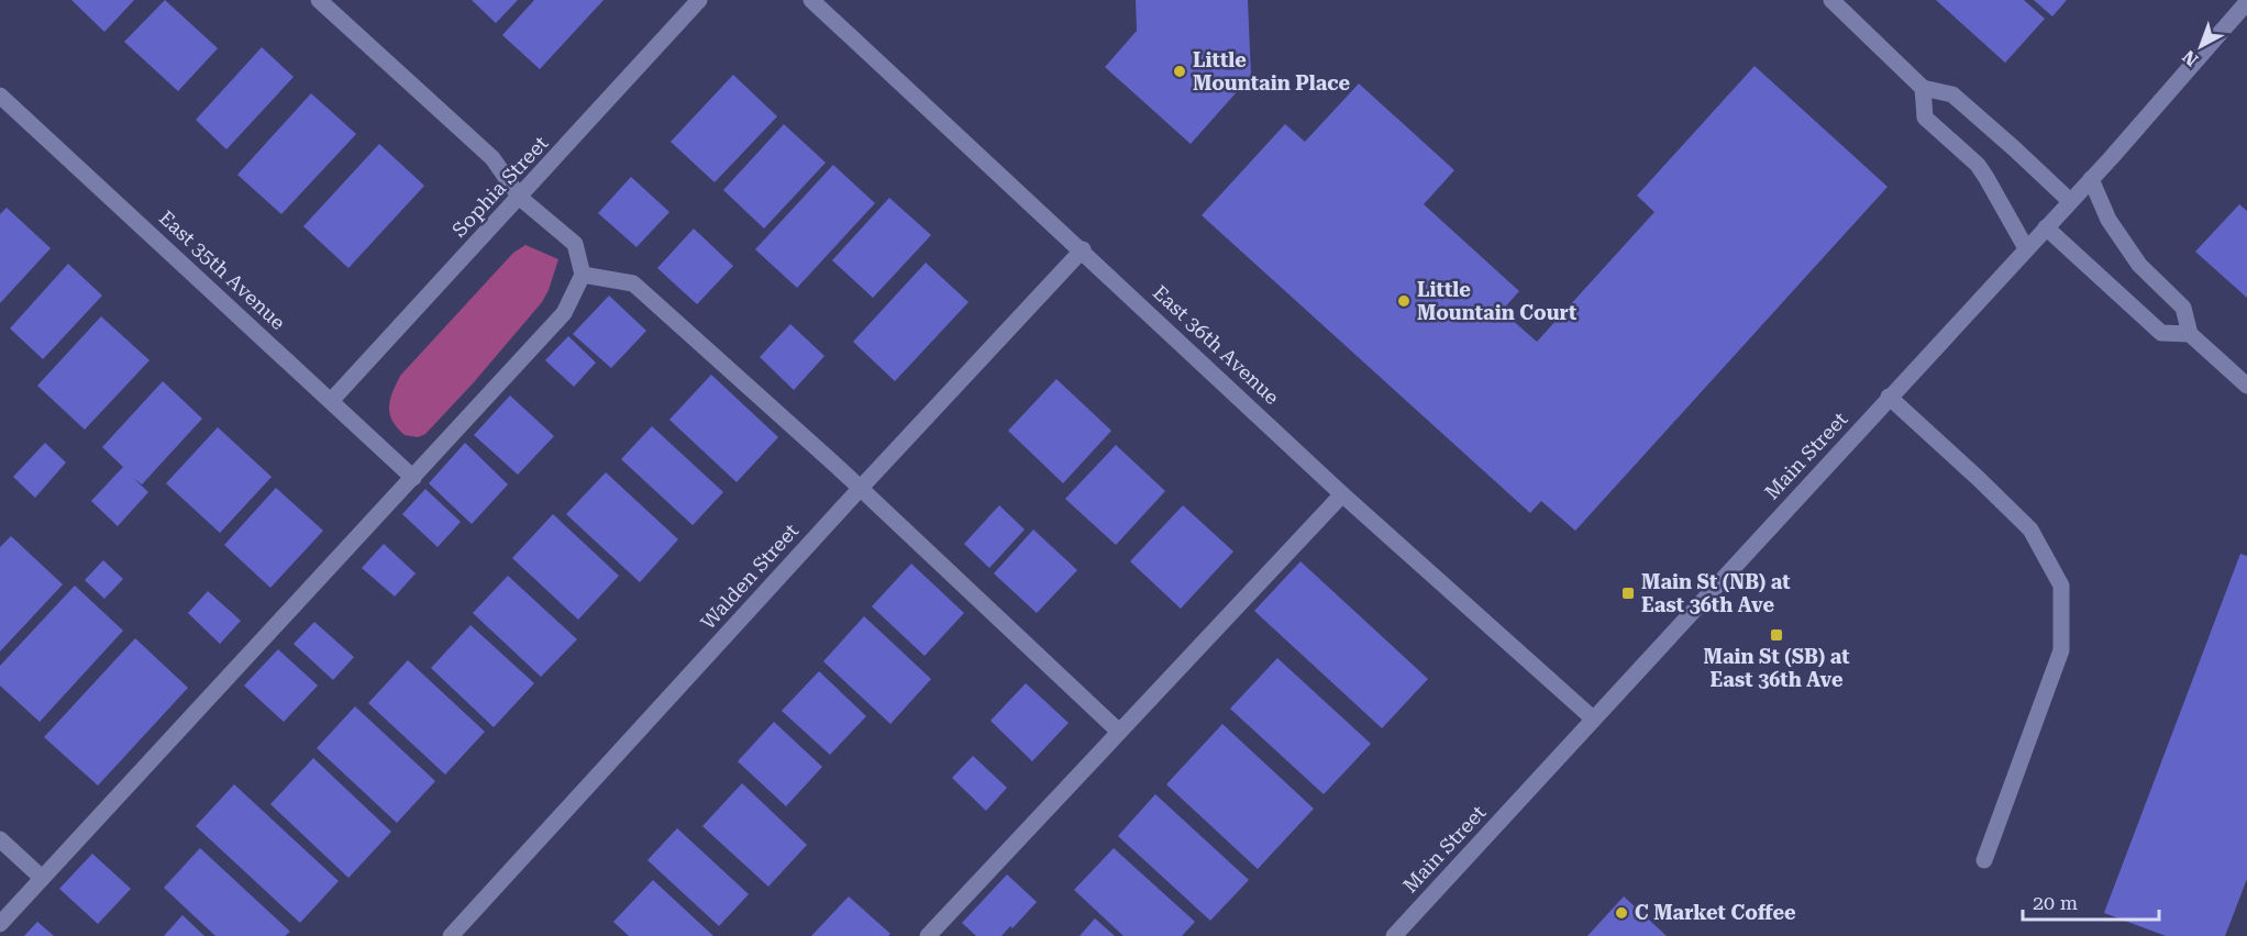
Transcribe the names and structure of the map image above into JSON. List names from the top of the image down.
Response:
{
  "streets": {
    "street": [
      "Sophia Street",
      "East 35th Avenue",
      "East 36th Avenue",
      "Main Street",
      "Walden Street"
    ]
  },
  "crossings": [
    ["Sophia Street", "East 35th Avenue"],
    ["East 36th Avenue", "Main Street"],
    ["East 36th Avenue", "Walden Street"]
  ],
  "places": {
    "other": ["Little Mountain Place", "Little Mountain Court", "C Market Coffee"],
    "transit": ["Main St (NB) at East 36th Ave", "Main St (SB) at East 36th Ave"]
  },
  "scale_bar": "20 m",
  "north": "bottom left"
}
